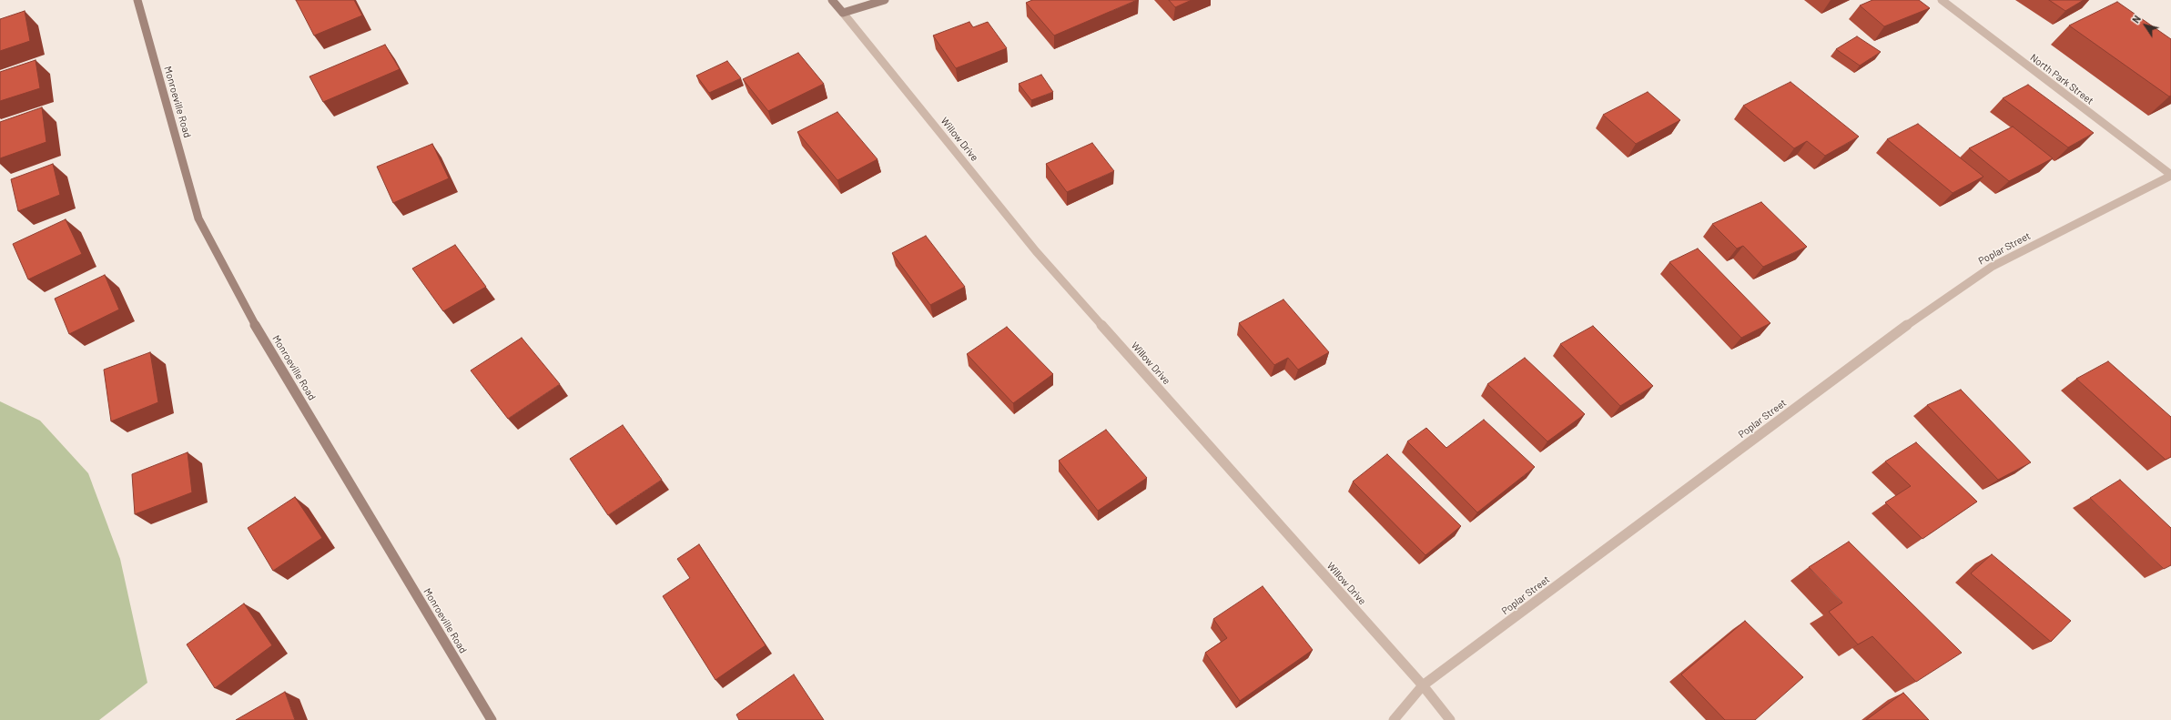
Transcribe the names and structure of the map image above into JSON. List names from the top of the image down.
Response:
{
  "streets": {
    "main road": ["Monroeville Road"],
    "street": ["North Park Street", "Willow Drive", "Poplar Street"]
  },
  "crossings": [
    ["North Park Street", "Poplar Street"],
    ["Willow Drive", "Poplar Street"]
  ],
  "north": "top left"
}
